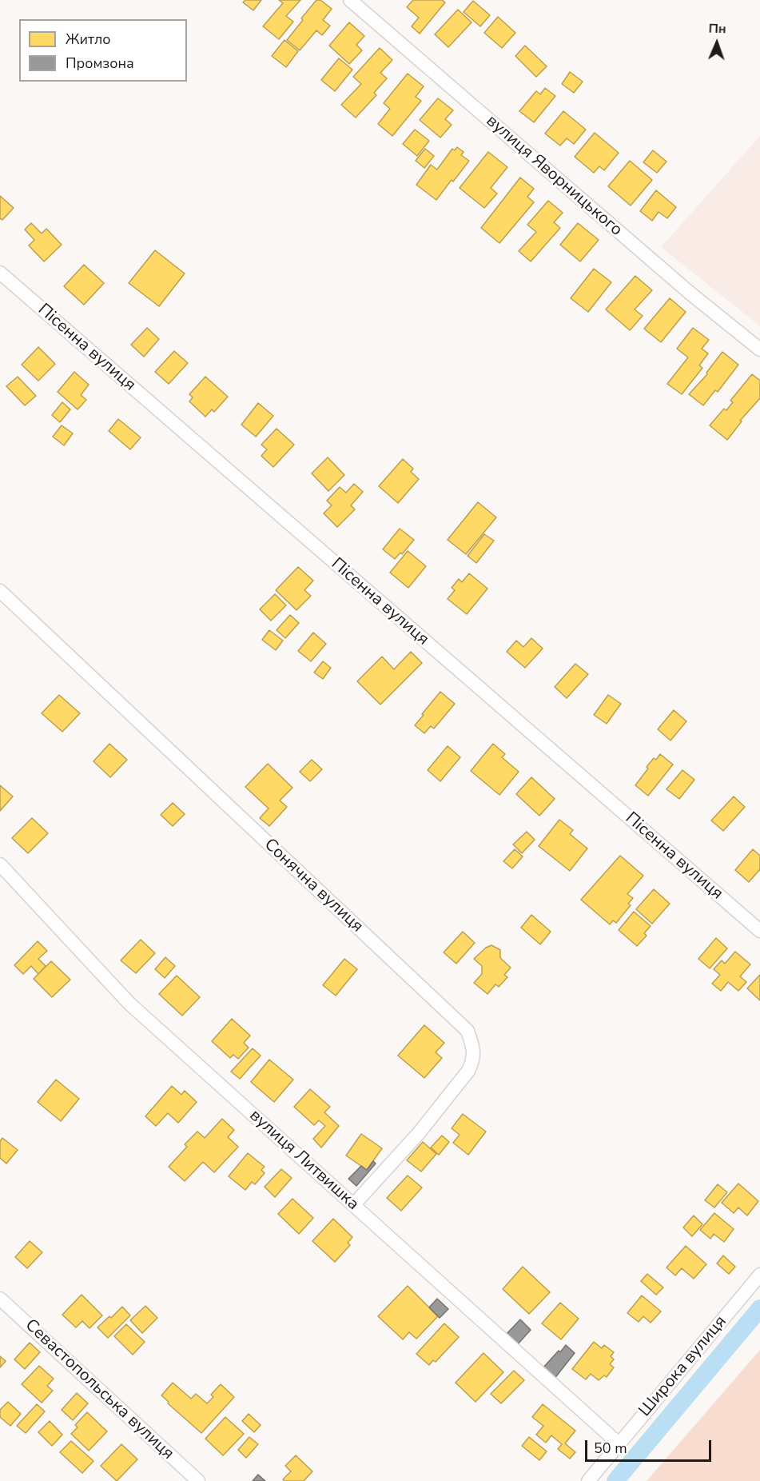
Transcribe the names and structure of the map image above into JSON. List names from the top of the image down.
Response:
{
  "streets": {
    "street": [
      "вулиця Яворницького",
      "Пісенна вулиця",
      "Сонячна вулиця",
      "вулиця Литвишка",
      "Широка вулиця",
      "Севастопольська вулиця"
    ]
  },
  "crossings": [
    ["Сонячна вулиця", "вулиця Литвишка"],
    ["вулиця Литвишка", "Широка вулиця"]
  ],
  "legend": ["Житло", "Промзона"],
  "scale_bar": "50 m",
  "north": "top"
}
